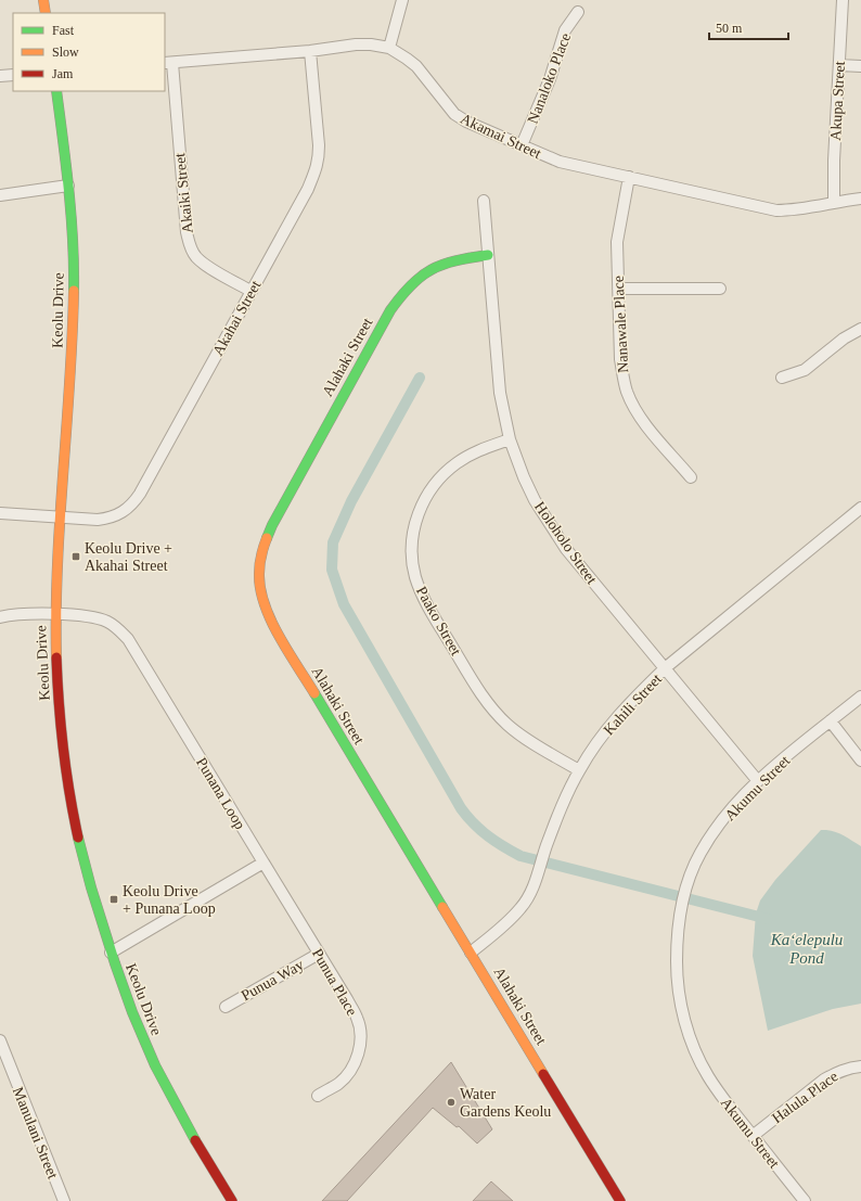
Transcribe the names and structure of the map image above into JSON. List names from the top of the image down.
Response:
{
  "streets": {
    "main road": ["Keolu Drive", "Alahaki Street"],
    "street": [
      "Nanaloko Place",
      "Akupa Street",
      "Akamai Street",
      "Akaiki Street",
      "Akahai Street",
      "Nanawale Place",
      "Holoholo Street",
      "Paako Street",
      "Kahili Street",
      "Akumu Street",
      "Punana Loop",
      "Punua Way",
      "Punua Place",
      "Halula Place",
      "Manulani Street"
    ]
  },
  "crossings": [
    ["Nanaloko Place", "Akamai Street"],
    ["Akupa Street", "Akamai Street"],
    ["Akamai Street", "Akaiki Street"],
    ["Akamai Street", "Akahai Street"],
    ["Akamai Street", "Nanawale Place"],
    ["Akaiki Street", "Akahai Street"],
    ["Keolu Drive", "Akahai Street"],
    ["Keolu Drive", "Punana Loop"],
    ["Alahaki Street", "Holoholo Street"],
    ["Alahaki Street", "Kahili Street"],
    ["Holoholo Street", "Paako Street"],
    ["Holoholo Street", "Kahili Street"],
    ["Holoholo Street", "Akumu Street"],
    ["Paako Street", "Kahili Street"],
    ["Akumu Street", "Halula Place"],
    ["Punana Loop", "Punua Place"],
    ["Punua Way", "Punua Place"]
  ],
  "water": ["Kaʻelepulu Pond"],
  "places": {
    "transit": ["Keolu Drive + Akahai Street", "Keolu Drive + Punana Loop"],
    "other": ["Water Gardens Keolu"]
  },
  "legend": ["Fast", "Slow", "Jam"],
  "scale_bar": "50 m"
}
